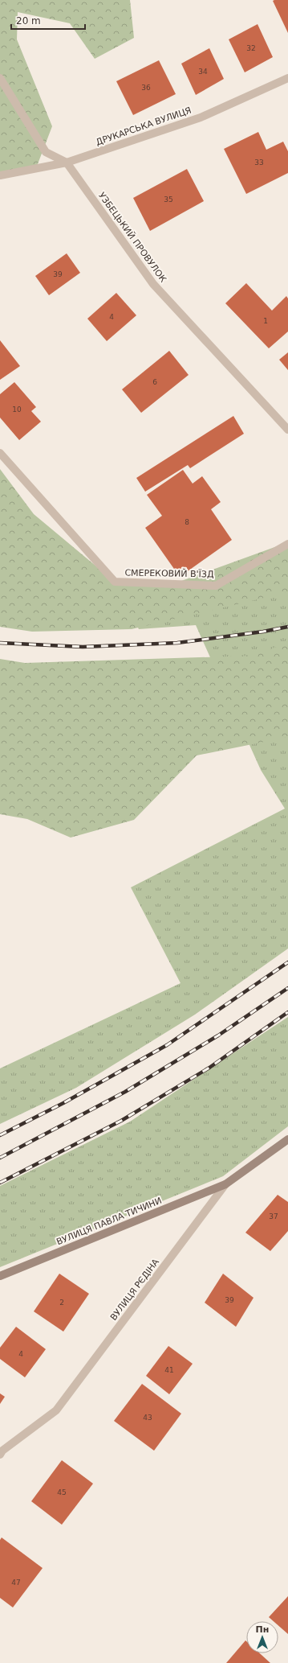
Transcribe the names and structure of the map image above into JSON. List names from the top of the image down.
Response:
{
  "streets": {
    "main road": ["ВУЛИЦЯ ПАВЛА ТИЧИНИ", "ВУЛИЦЯ РЄДІНА"],
    "street": ["ДРУКАРСЬКА ВУЛИЦЯ", "УЗБЕЦЬКИЙ ПРОВУЛОК", "СМЕРЕКОВИЙ В'ЇЗД"]
  },
  "crossings": [
    ["ДРУКАРСЬКА ВУЛИЦЯ", "УЗБЕЦЬКИЙ ПРОВУЛОК"],
    ["ВУЛИЦЯ ПАВЛА ТИЧИНИ", "ВУЛИЦЯ РЄДІНА"]
  ],
  "house_numbers": [
    "32",
    "34",
    "36",
    "33",
    "35",
    "39",
    "4",
    "1",
    "6",
    "10",
    "8",
    "37",
    "39",
    "2",
    "4",
    "41",
    "43",
    "45",
    "47"
  ],
  "scale_bar": "20 m",
  "north": "top"
}
